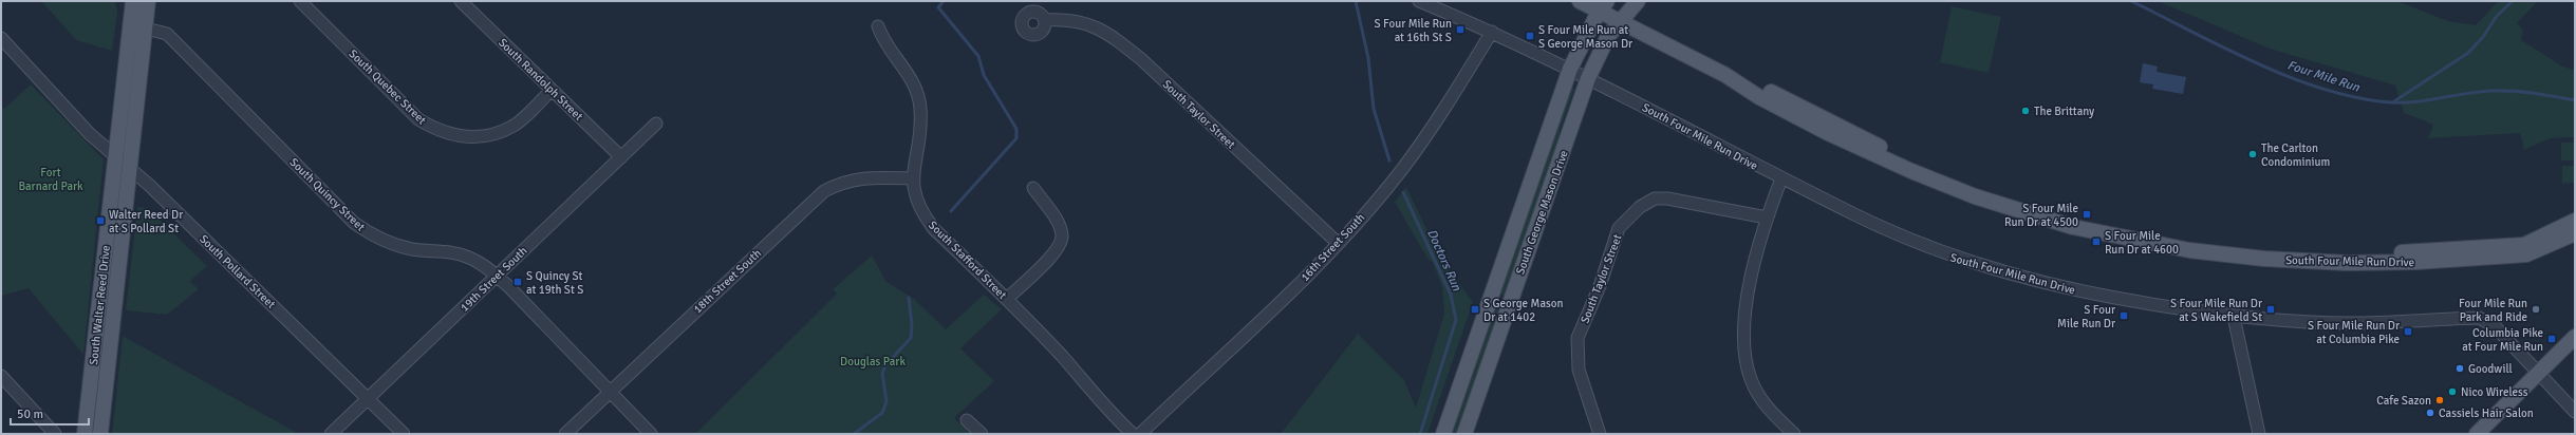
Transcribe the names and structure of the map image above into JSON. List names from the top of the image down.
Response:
{
  "streets": {
    "main road": ["South Four Mile Run Drive", "South George Mason Drive", "South Walter Reed Drive"],
    "street": [
      "South Randolph Street",
      "South Quebec Street",
      "South Taylor Street",
      "South Quincy Street",
      "16th Street South",
      "South Stafford Street",
      "South Pollard Street",
      "19th Street South",
      "18th Street South"
    ]
  },
  "crossings": [
    ["South Randolph Street", "South Quebec Street"],
    ["South Randolph Street", "19th Street South"],
    ["South Taylor Street", "16th Street South"],
    ["South Four Mile Run Drive", "South George Mason Drive"],
    ["South Four Mile Run Drive", "16th Street South"],
    ["South Quincy Street", "19th Street South"],
    ["South Quincy Street", "18th Street South"],
    ["South Quincy Street", "South Walter Reed Drive"],
    ["South Stafford Street", "18th Street South"],
    ["South Pollard Street", "19th Street South"],
    ["South Pollard Street", "South Walter Reed Drive"]
  ],
  "water": ["Four Mile Run", "Doctors Run"],
  "parks": ["Fort Barnard Park", "Douglas Park"],
  "places": {
    "transit": [
      "S Four Mile Run at 16th St S",
      "S Four Mile Run at S George Mason Dr",
      "S Four Mile Run Dr at 4500",
      "Walter Reed Dr at S Pollard St",
      "S Four Mile Run Dr at 4600",
      "S Quincy St at 19th St S",
      "S George Mason Dr at 1402",
      "S Four Mile Run Dr at S Wakefield St",
      "S Four Mile Run Dr",
      "S Four Mile Run Dr at Columbia Pike",
      "Columbia Pike at Four Mile Run"
    ],
    "other": [
      "The Brittany",
      "The Carlton Condominium",
      "Four Mile Run Park and Ride",
      "Goodwill",
      "Nico Wireless",
      "Cafe Sazon",
      "Cassiels Hair Salon"
    ]
  },
  "scale_bar": "50 m"
}
